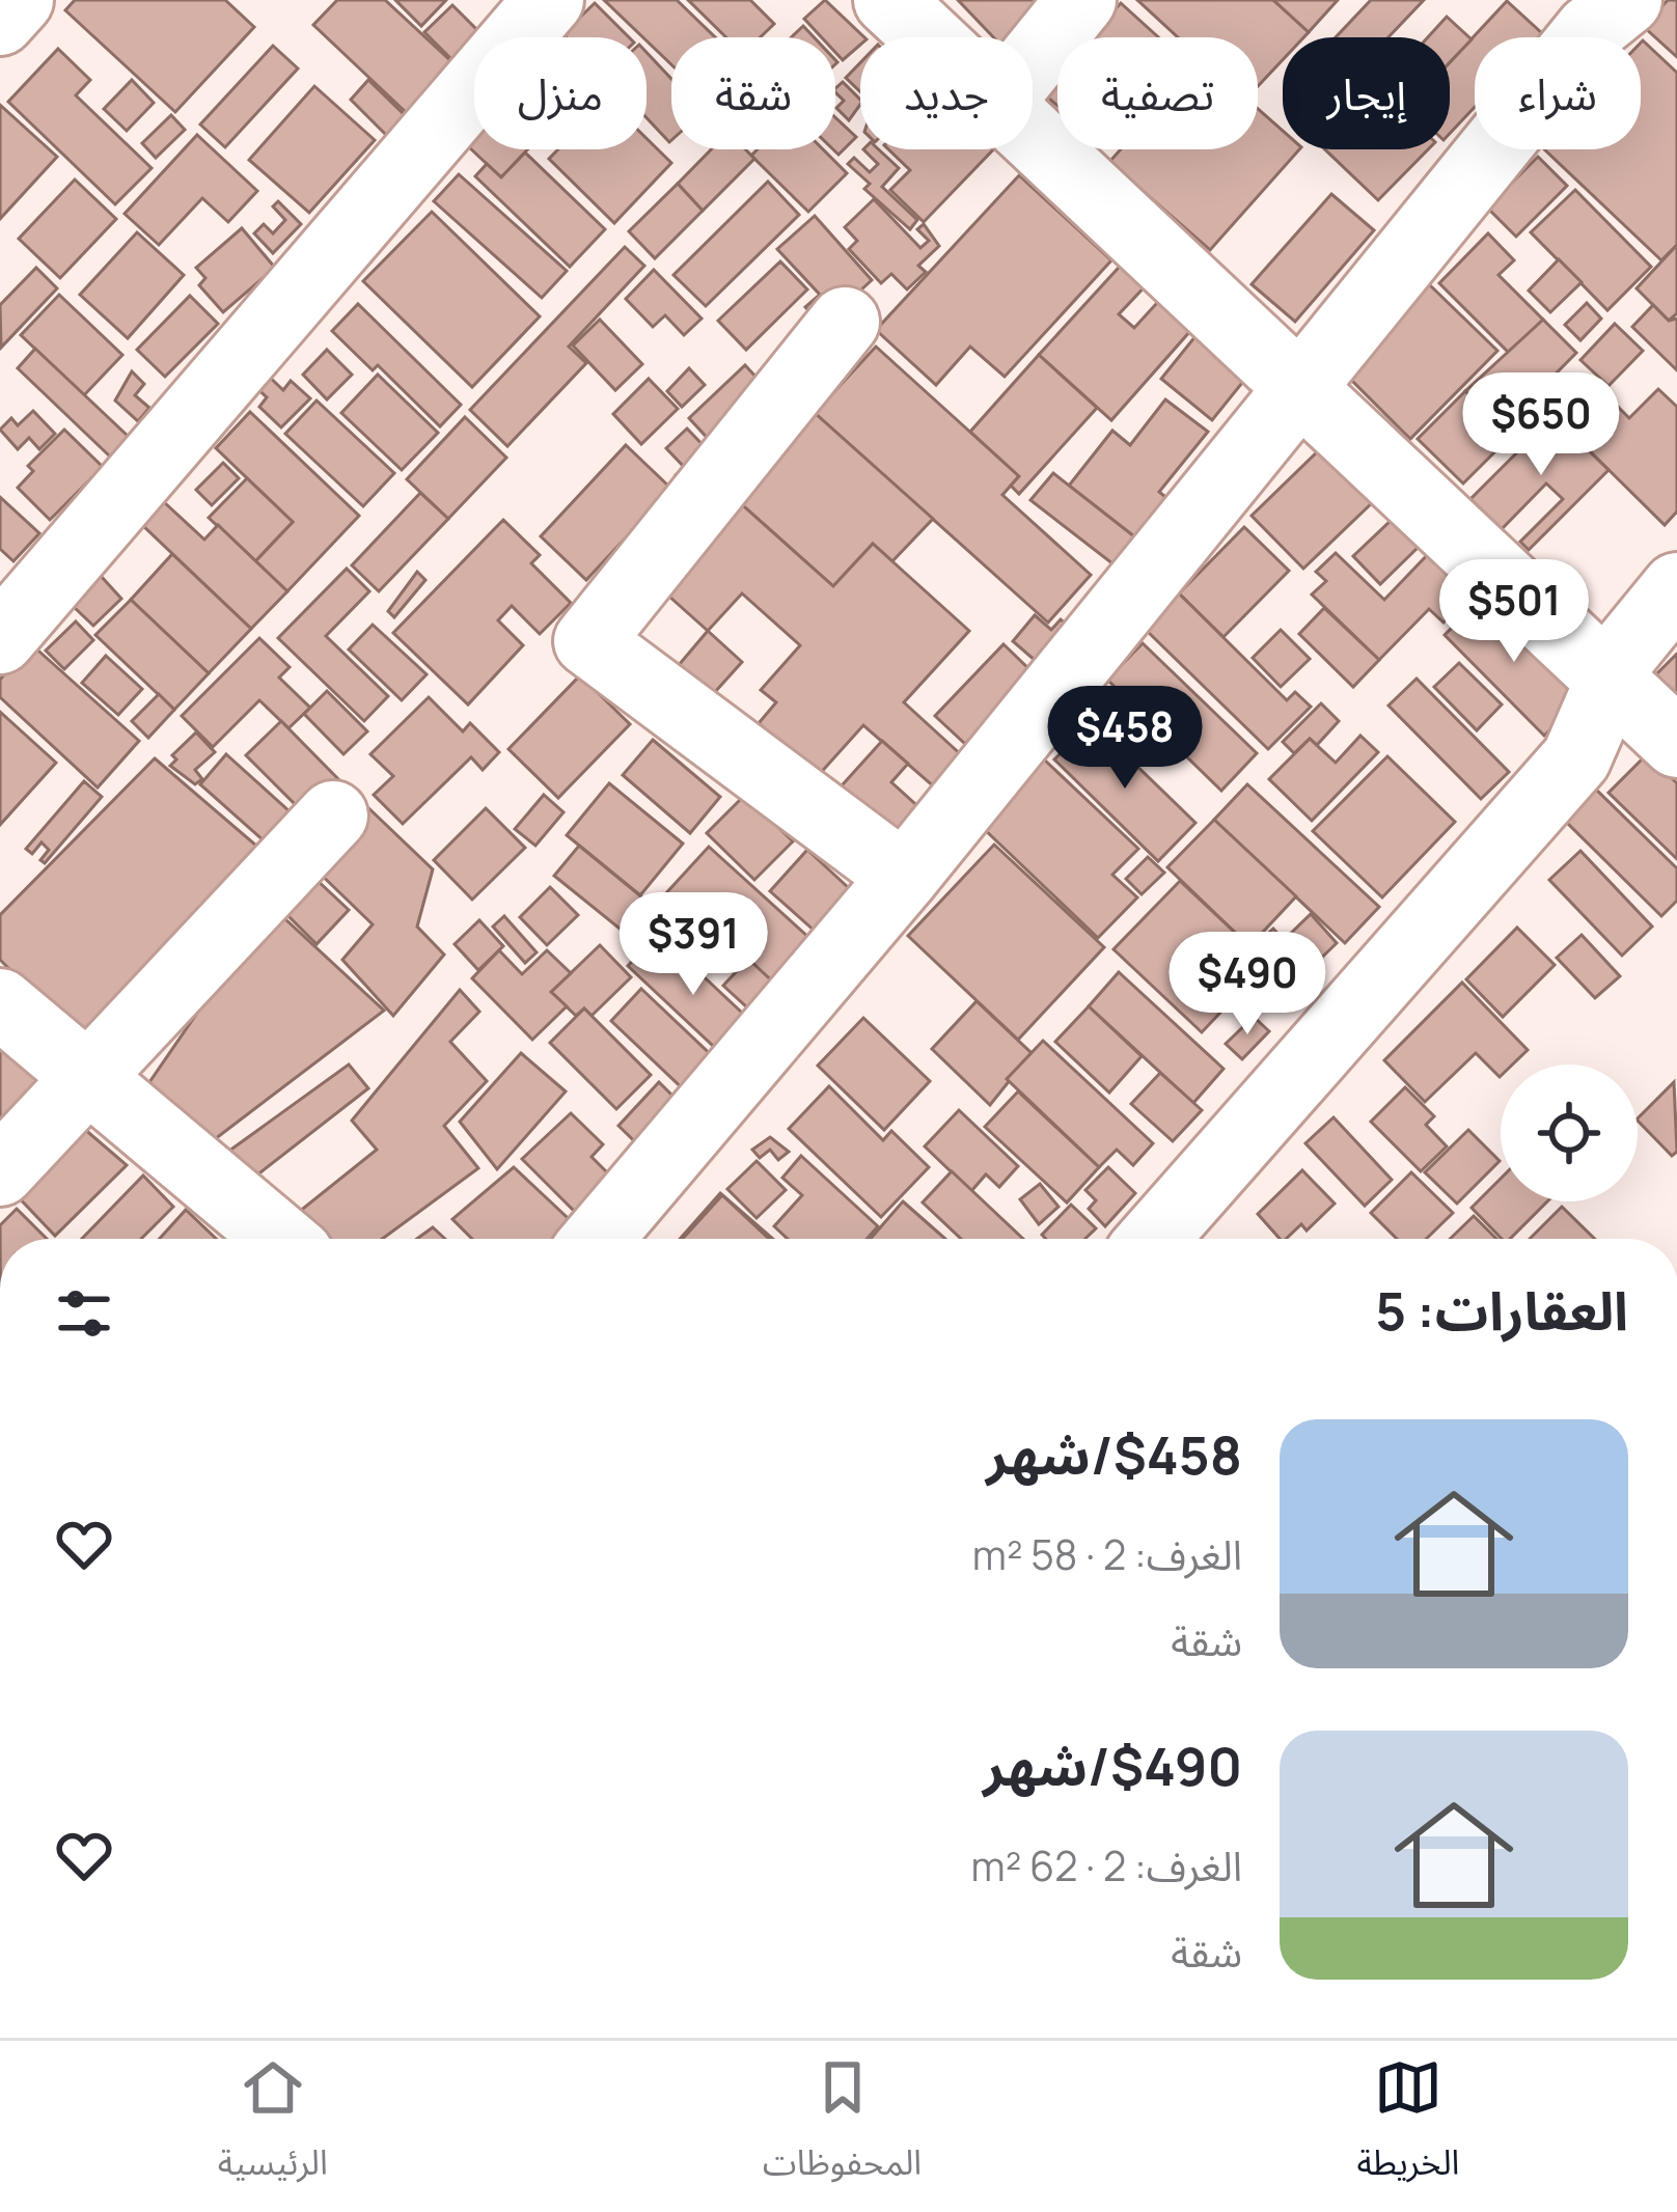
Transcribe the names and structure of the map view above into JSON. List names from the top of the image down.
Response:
{
  "page": {
    "chip": [
      "شراء",
      "إيجار",
      "تصفية",
      "جديد",
      "شقة",
      "منزل"
    ],
    "price": [
      "$650",
      "$501",
      "$458",
      "$391",
      "$490"
    ],
    "heading": "العقارات: 5",
    "list": [
      {
        "name": "$458/شهر",
        "note": "الغرف: 2 · 58 m² · شقة"
      },
      {
        "name": "$490/شهر",
        "note": "الغرف: 2 · 62 m² · شقة"
      }
    ],
    "tabs": ["الخريطة", "المحفوظات", "الرئيسية"]
  }
}
